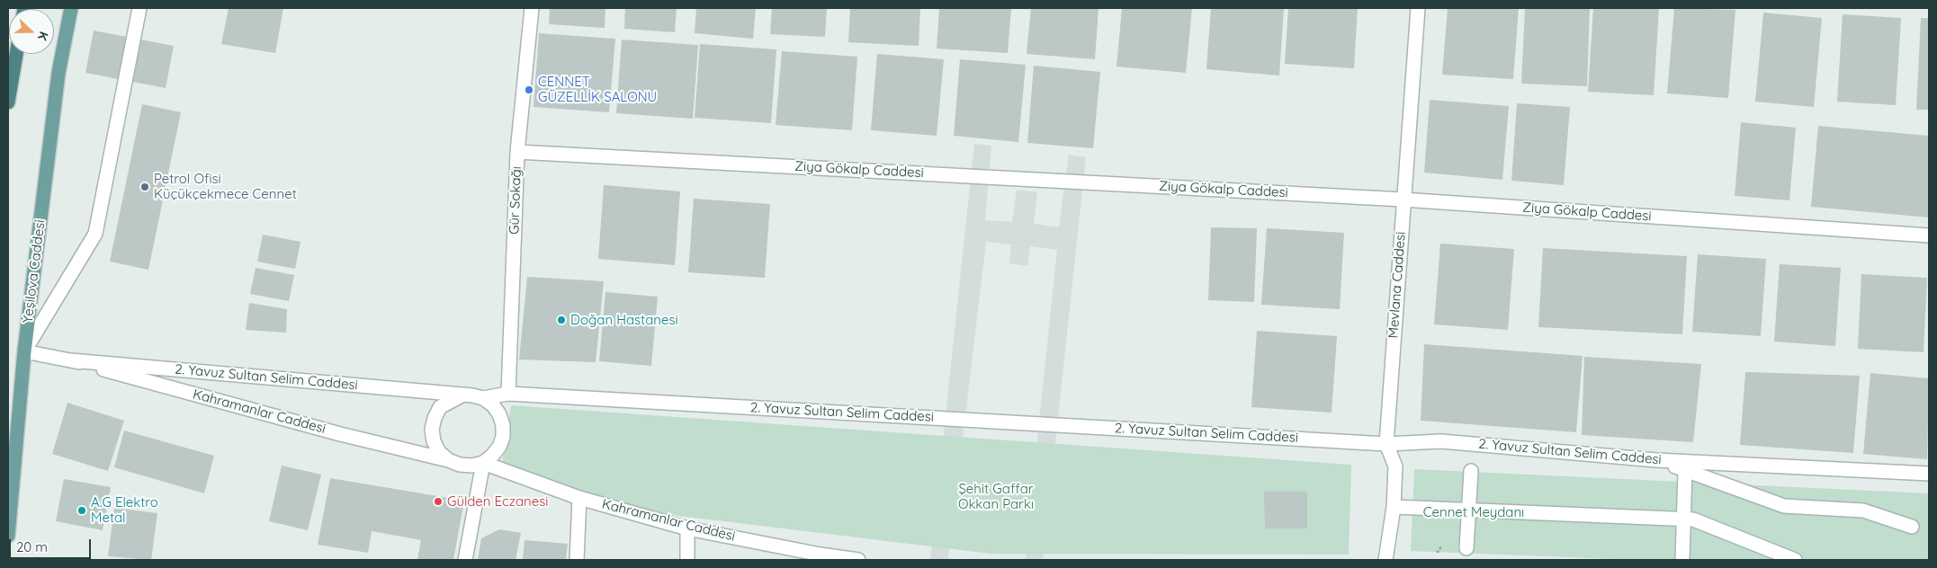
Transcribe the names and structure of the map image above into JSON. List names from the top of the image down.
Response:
{
  "streets": {
    "main road": ["Yeşilova Caddesi"],
    "street": [
      "Ziya Gökalp Caddesi",
      "Gür Sokağı",
      "Mevlana Caddesi",
      "2. Yavuz Sultan Selim Caddesi",
      "Kahramanlar Caddesi"
    ]
  },
  "crossings": [
    ["Ziya Gökalp Caddesi", "Gür Sokağı"],
    ["Ziya Gökalp Caddesi", "Mevlana Caddesi"],
    ["Gür Sokağı", "2. Yavuz Sultan Selim Caddesi"],
    ["Mevlana Caddesi", "2. Yavuz Sultan Selim Caddesi"],
    ["2. Yavuz Sultan Selim Caddesi", "Kahramanlar Caddesi"]
  ],
  "parks": ["Şehit Gaffar Okkan Parkı", "Cennet Meydanı"],
  "places": [
    "CENNET GÜZELLİK SALONU",
    "Petrol Ofisi Küçükçekmece Cennet",
    "Doğan Hastanesi",
    "Gülden Eczanesi",
    "A.G Elektro Metal"
  ],
  "scale_bar": "20 m",
  "north": "right"
}
